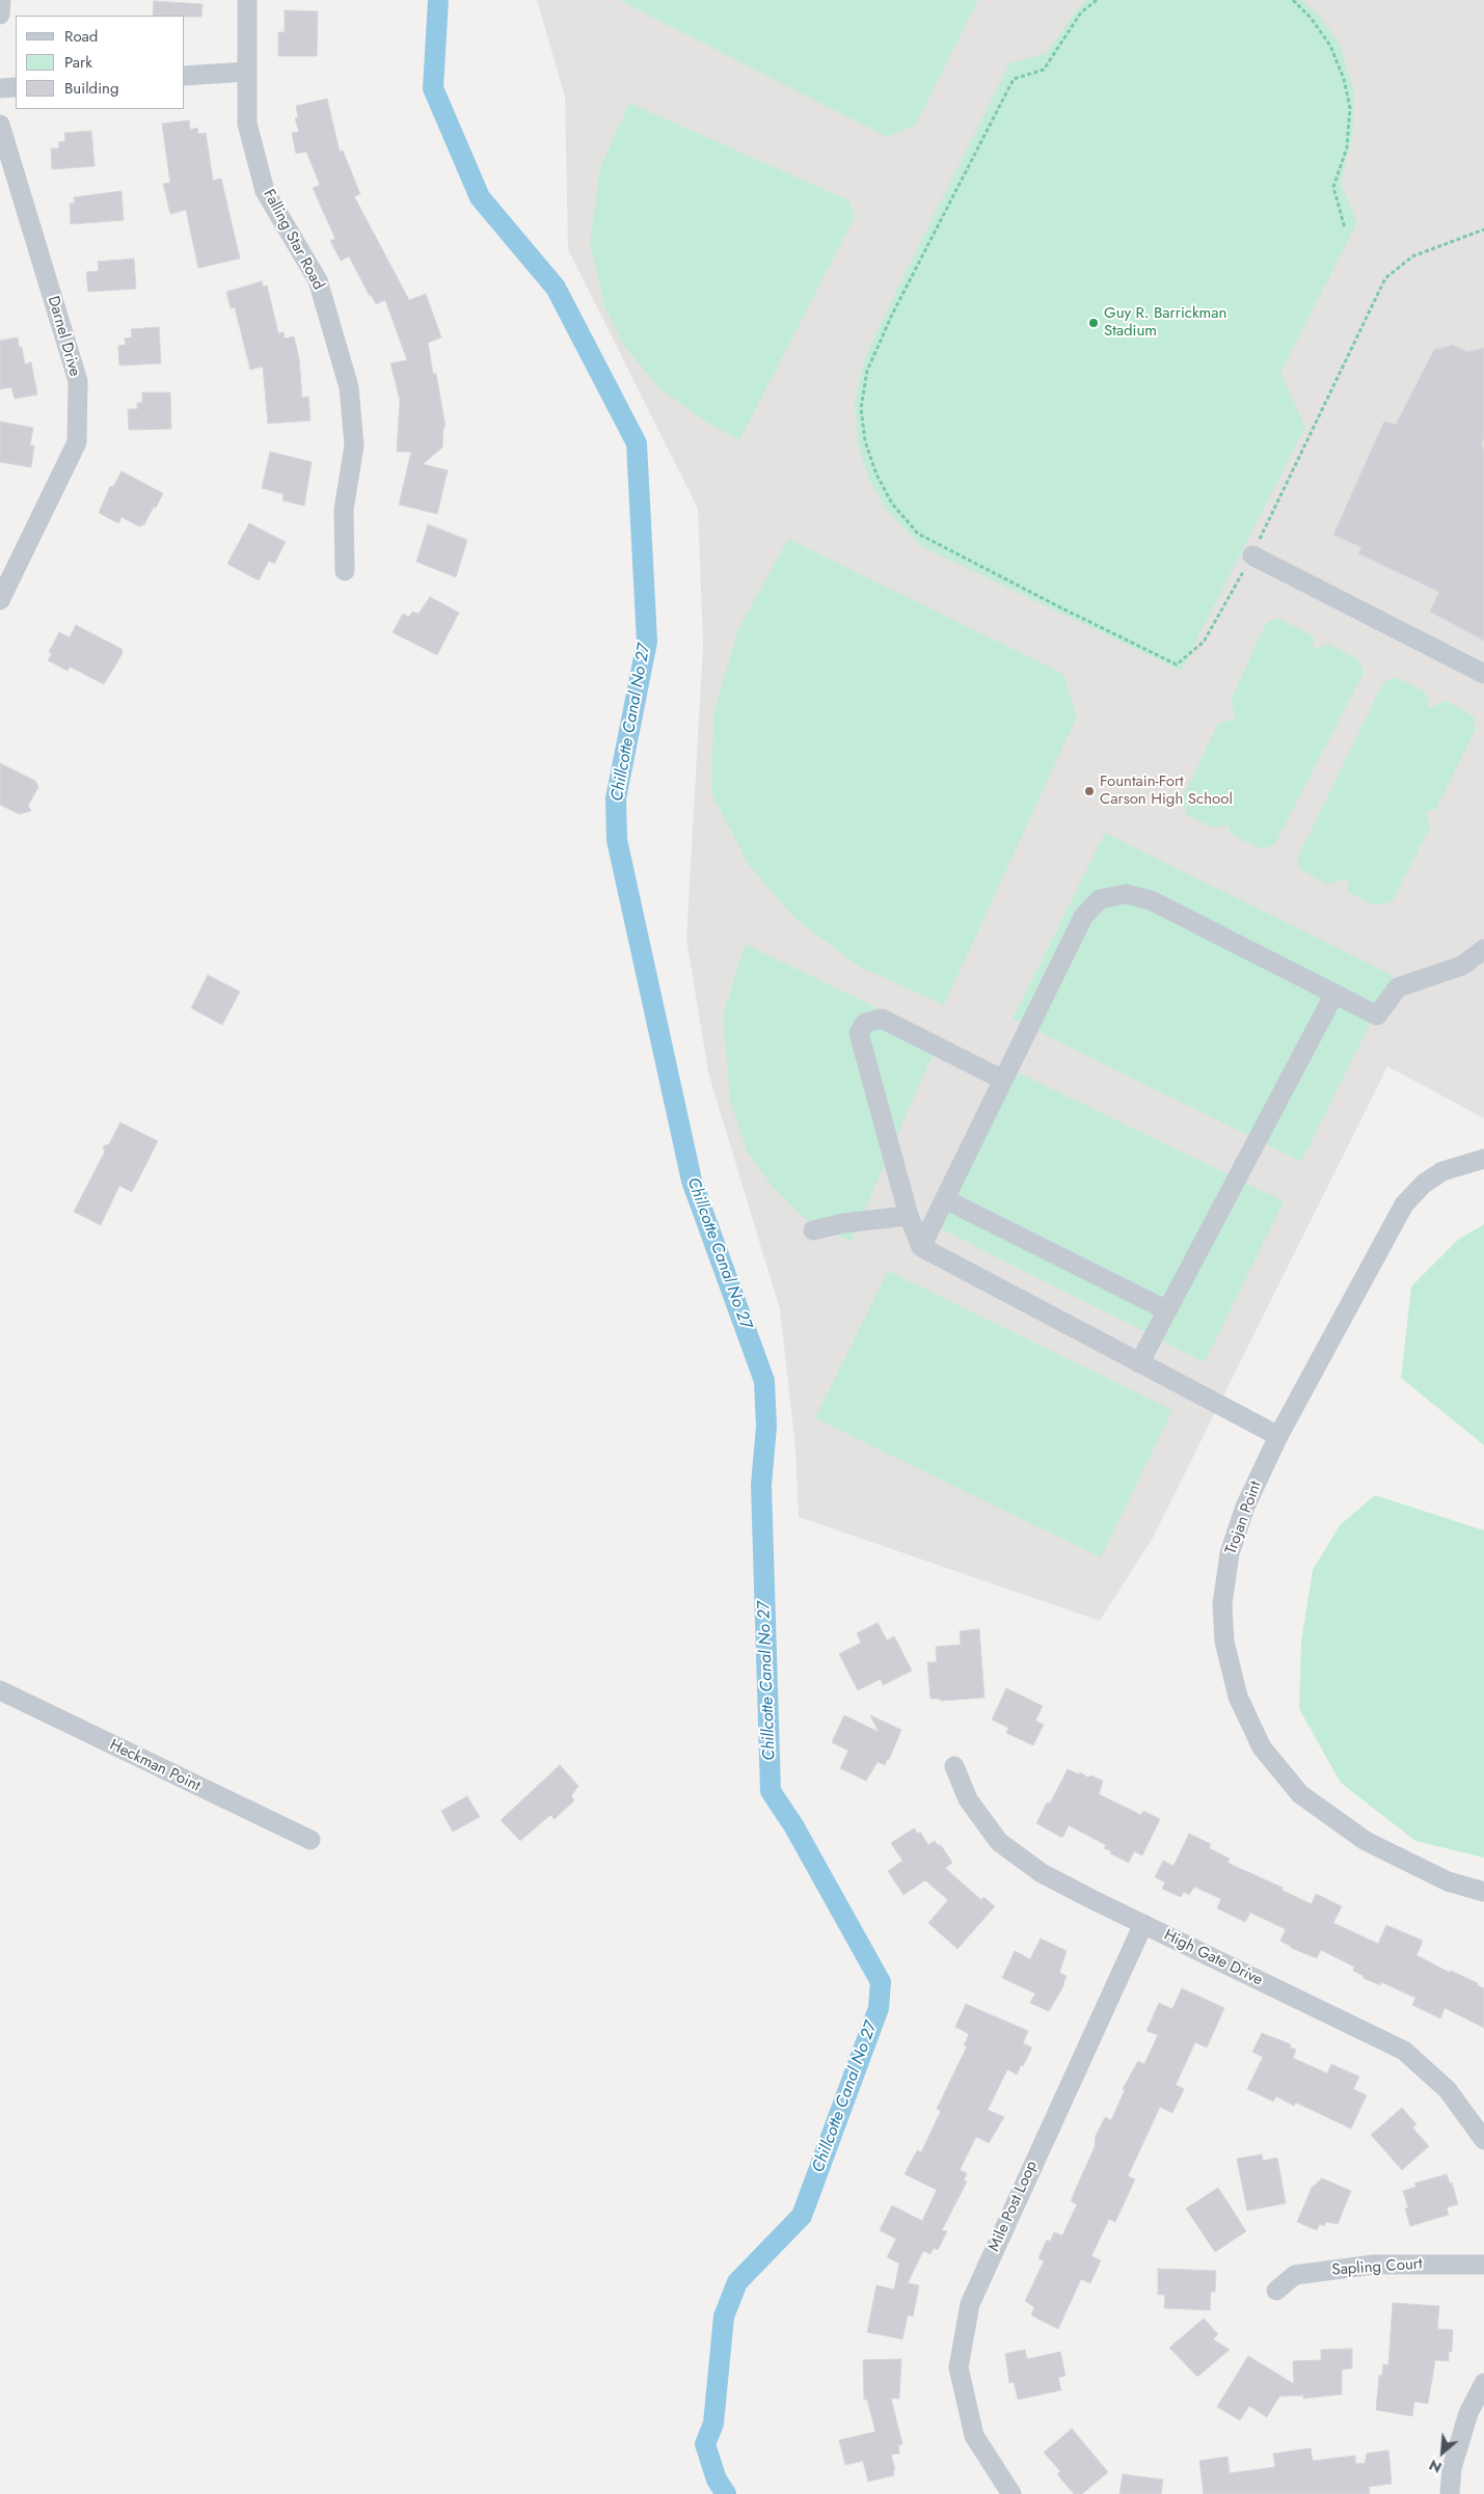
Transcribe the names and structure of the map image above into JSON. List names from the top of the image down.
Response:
{
  "streets": {
    "street": [
      "Falling Star Road",
      "Darnel Drive",
      "Trojan Point",
      "Heckman Point",
      "High Gate Drive",
      "Mile Post Loop",
      "Sapling Court"
    ]
  },
  "crossings": [
    ["High Gate Drive", "Mile Post Loop"]
  ],
  "water": ["Chillcotte Canal No 27"],
  "places": ["Guy R. Barrickman Stadium", "Fountain-Fort Carson High School"],
  "legend": ["Road", "Park", "Building"],
  "north": "bottom left"
}
